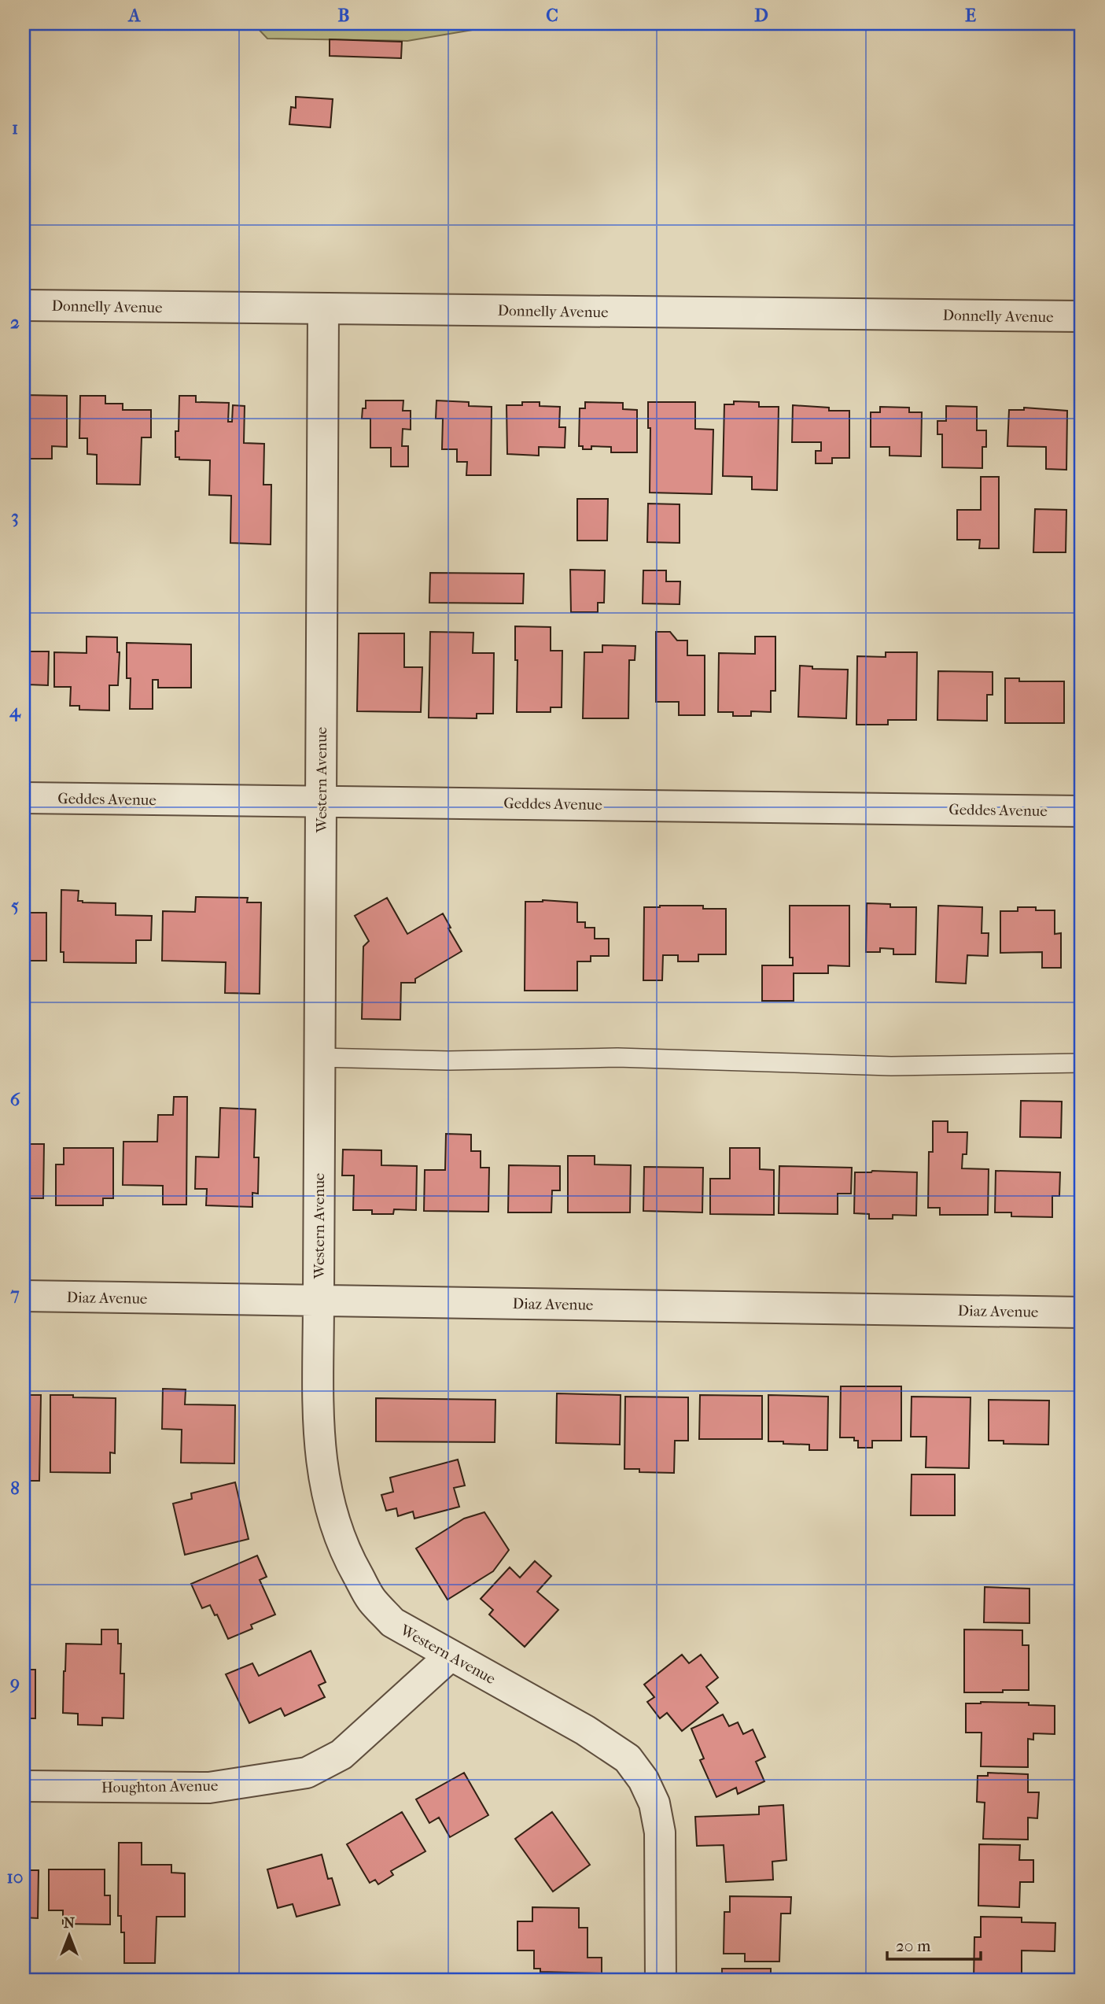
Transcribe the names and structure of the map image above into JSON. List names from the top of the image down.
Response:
{
  "streets": {
    "street": [
      "Donnelly Avenue",
      "Western Avenue",
      "Geddes Avenue",
      "Diaz Avenue",
      "Houghton Avenue"
    ]
  },
  "crossings": [
    ["Donnelly Avenue", "Western Avenue"],
    ["Western Avenue", "Geddes Avenue"],
    ["Western Avenue", "Diaz Avenue"],
    ["Western Avenue", "Houghton Avenue"]
  ],
  "scale_bar": "20 m",
  "north": "top",
  "grid": {
    "columns": [
      "A",
      "B",
      "C",
      "D",
      "E"
    ],
    "rows": [
      "1",
      "2",
      "3",
      "4",
      "5",
      "6",
      "7",
      "8",
      "9",
      "10"
    ]
  }
}
